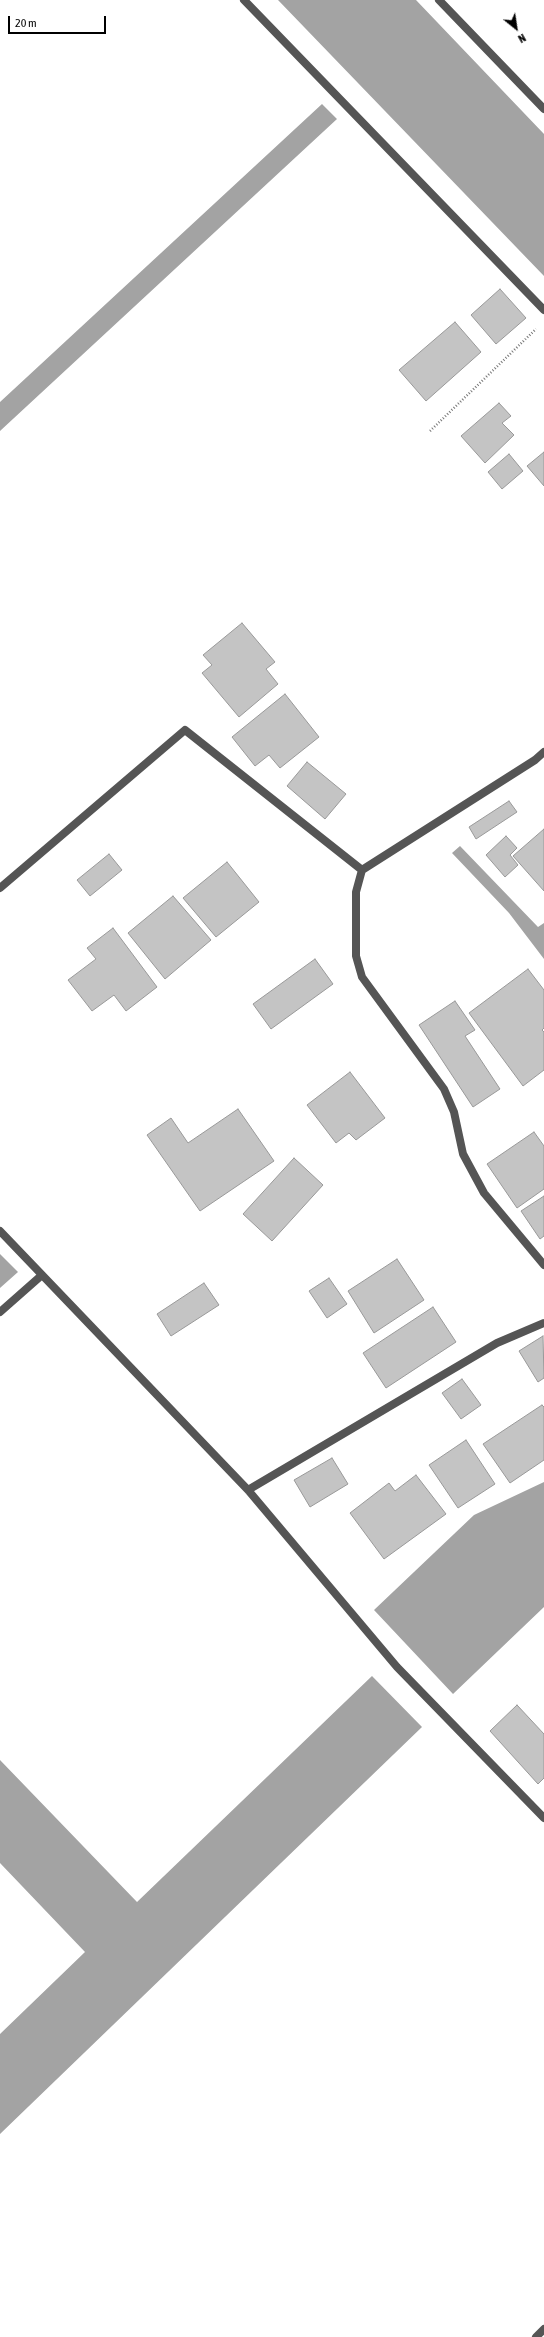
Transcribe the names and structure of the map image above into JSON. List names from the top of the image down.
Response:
{
  "scale_bar": "20 m",
  "north": "bottom right"
}
